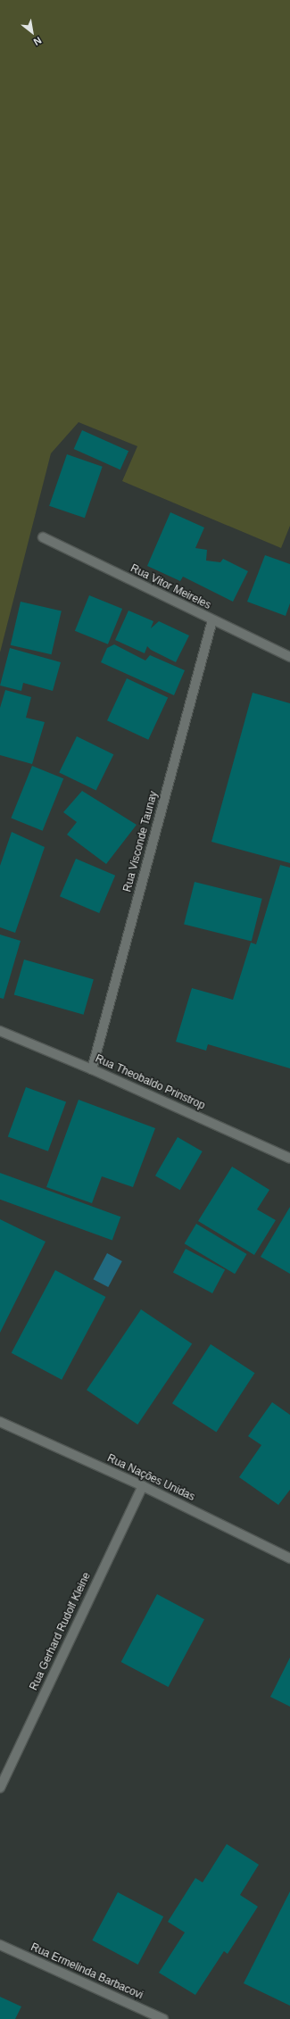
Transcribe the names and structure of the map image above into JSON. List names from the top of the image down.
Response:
{
  "streets": {
    "street": [
      "Rua Vitor Meireles",
      "Rua Visconde Taunay",
      "Rua Theobaldo Prinstrop",
      "Rua Nações Unidas",
      "Rua Gerhard Rudolf Kleine",
      "Rua Ermelinda Barbacovi"
    ]
  },
  "crossings": [
    ["Rua Vitor Meireles", "Rua Visconde Taunay"],
    ["Rua Visconde Taunay", "Rua Theobaldo Prinstrop"],
    ["Rua Nações Unidas", "Rua Gerhard Rudolf Kleine"]
  ],
  "north": "bottom right"
}
